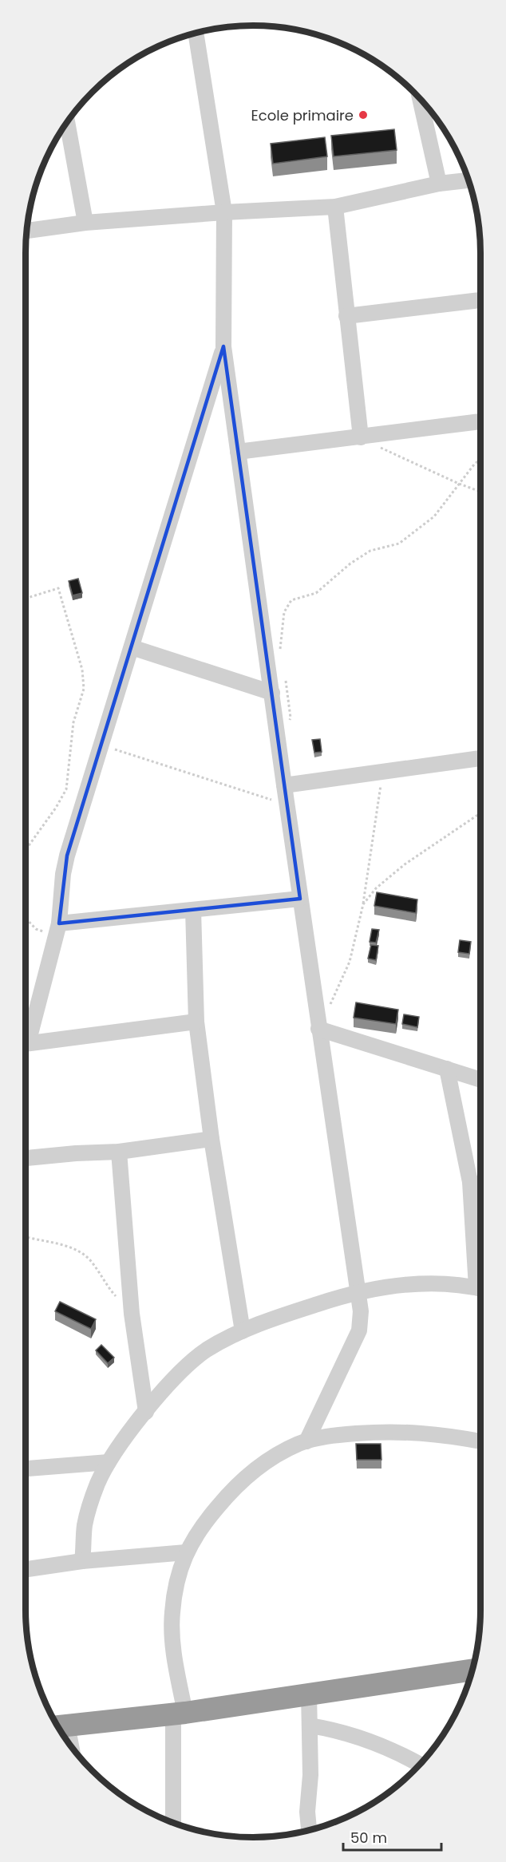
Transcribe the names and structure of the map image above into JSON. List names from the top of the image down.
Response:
{
  "places": ["Ecole primaire"],
  "scale_bar": "50 m"
}
